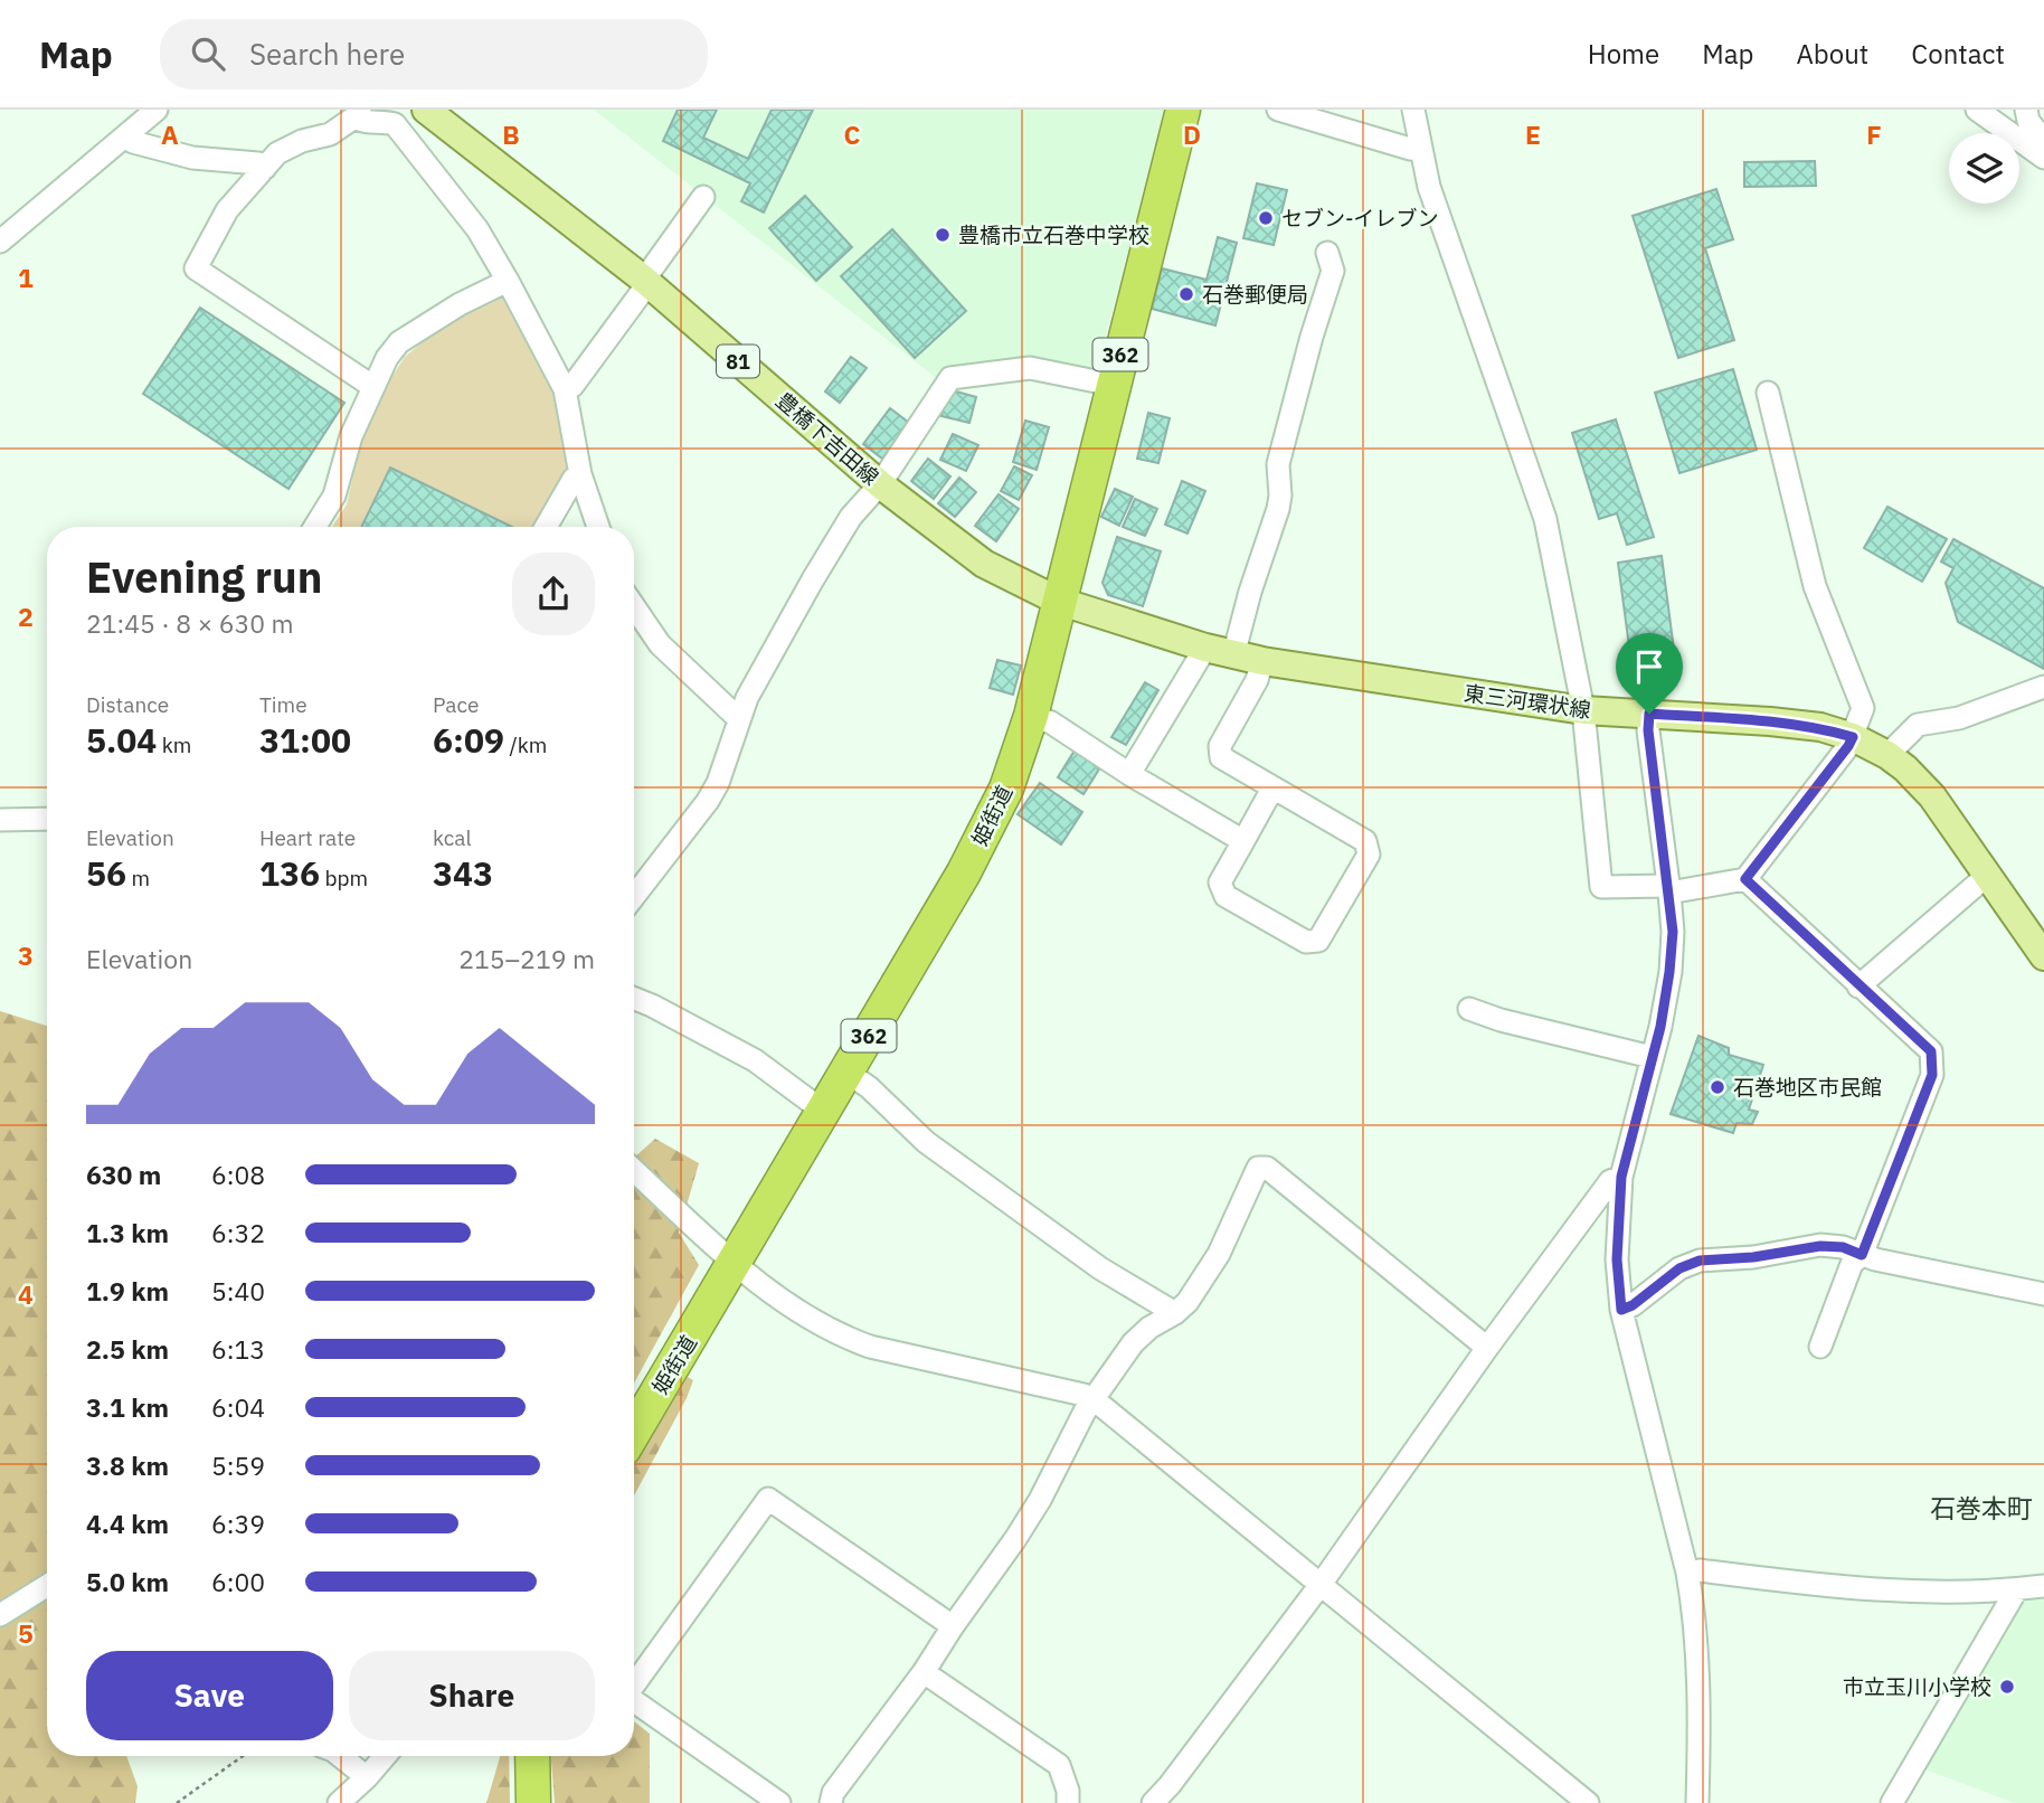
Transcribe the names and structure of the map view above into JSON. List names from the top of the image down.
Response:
{
  "streets": {
    "highway": ["362", "姫街道"],
    "main road": ["81", "豊橋下吉田線", "東三河環状線"]
  },
  "crossings": [
    ["豊橋下吉田線", "東三河環状線"],
    ["豊橋下吉田線", "姫街道"],
    ["東三河環状線", "姫街道"]
  ],
  "districts": ["石巻本町"],
  "places": [
    "セブン-イレブン",
    "豊橋市立石巻中学校",
    "石巻郵便局",
    "石巻地区市民館",
    "市立玉川小学校"
  ],
  "page": {
    "header": "Map",
    "search": "Search here",
    "nav": [
      "Home",
      "Map",
      "About",
      "Contact"
    ],
    "heading": ["Evening run", "21:45 · 8 × 630 m"],
    "stats": [
      ["Distance", "5.04 km"],
      ["Time", "31:00"],
      ["Pace", "6:09 /km"],
      ["Elevation", "56 m"],
      ["Heart rate", "136 bpm"],
      ["kcal", "343"]
    ],
    "chart": ["Elevation", "215–219 m"],
    "list": [
      {
        "name": "630 m",
        "note": "6:08"
      },
      {
        "name": "1.3 km",
        "note": "6:32"
      },
      {
        "name": "1.9 km",
        "note": "5:40"
      },
      {
        "name": "2.5 km",
        "note": "6:13"
      },
      {
        "name": "3.1 km",
        "note": "6:04"
      },
      {
        "name": "3.8 km",
        "note": "5:59"
      },
      {
        "name": "4.4 km",
        "note": "6:39"
      },
      {
        "name": "5.0 km",
        "note": "6:00"
      }
    ],
    "buttons": ["Save", "Share"]
  },
  "grid": {
    "columns": [
      "A",
      "B",
      "C",
      "D",
      "E",
      "F"
    ],
    "rows": [
      "1",
      "2",
      "3",
      "4",
      "5"
    ]
  }
}
